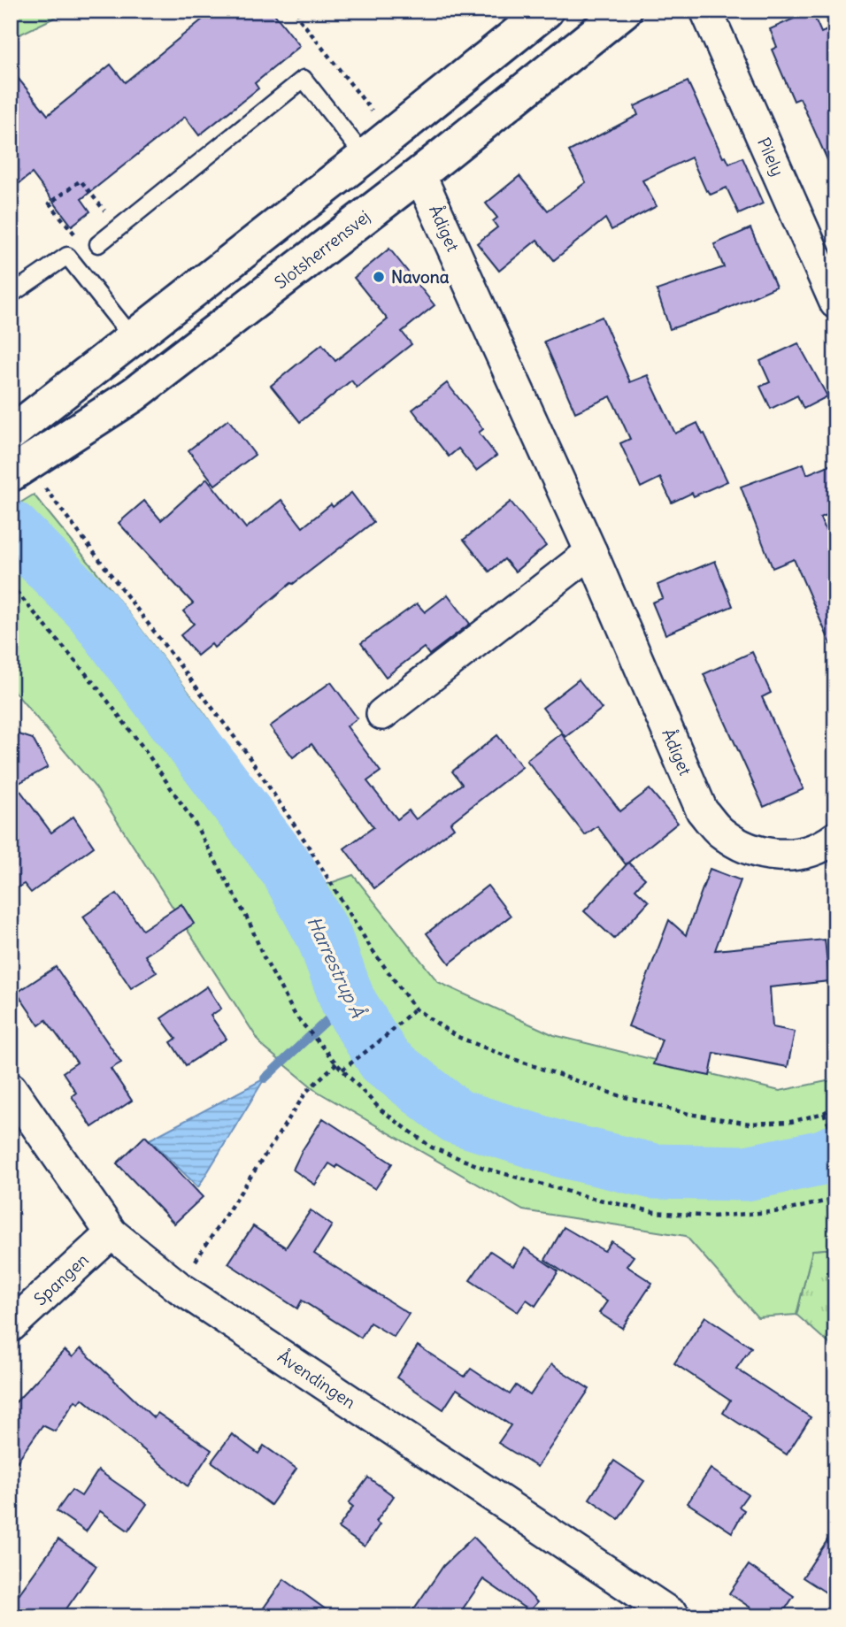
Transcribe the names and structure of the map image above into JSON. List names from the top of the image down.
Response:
{
  "streets": {
    "street": [
      "Pilely",
      "Ådiget",
      "Slotsherrensvej",
      "Spangen",
      "Åvendingen"
    ]
  },
  "crossings": [
    ["Ådiget", "Slotsherrensvej"],
    ["Spangen", "Åvendingen"]
  ],
  "water": ["Harrestrup Å"],
  "places": ["Navona"]
}
